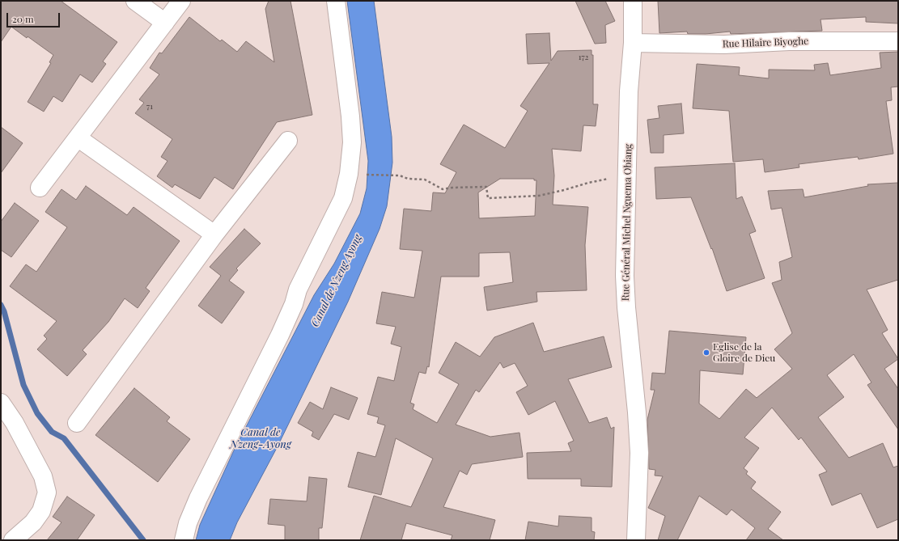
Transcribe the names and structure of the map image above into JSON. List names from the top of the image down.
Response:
{
  "streets": {
    "street": ["Rue Hilaire Biyoghe", "Rue Général Michel Nguema Obiang"]
  },
  "crossings": [
    ["Rue Hilaire Biyoghe", "Rue Général Michel Nguema Obiang"]
  ],
  "water": ["Canal de Nzeng Ayong", "Canal de Nzeng-Ayong"],
  "places": ["Eglise de la Gloire de Dieu"],
  "house_numbers": ["172", "71"],
  "scale_bar": "20 m"
}
